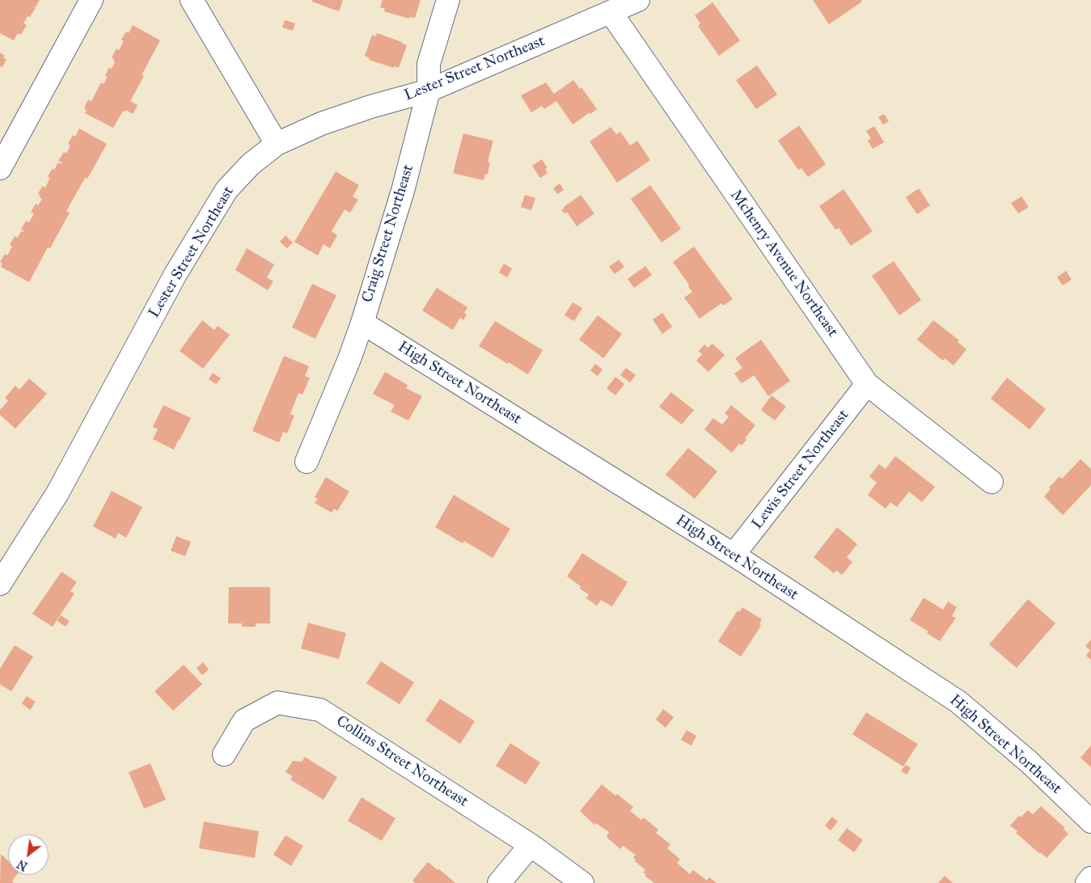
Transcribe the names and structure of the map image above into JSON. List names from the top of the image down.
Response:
{
  "streets": {
    "street": [
      "Lester Street Northeast",
      "Craig Street Northeast",
      "Mchenry Avenue Northeast",
      "High Street Northeast",
      "Lewis Street Northeast",
      "Collins Street Northeast"
    ]
  },
  "crossings": [
    ["Lester Street Northeast", "Craig Street Northeast"],
    ["Lester Street Northeast", "Mchenry Avenue Northeast"],
    ["Craig Street Northeast", "High Street Northeast"],
    ["Mchenry Avenue Northeast", "Lewis Street Northeast"],
    ["High Street Northeast", "Lewis Street Northeast"]
  ],
  "north": "bottom left"
}
